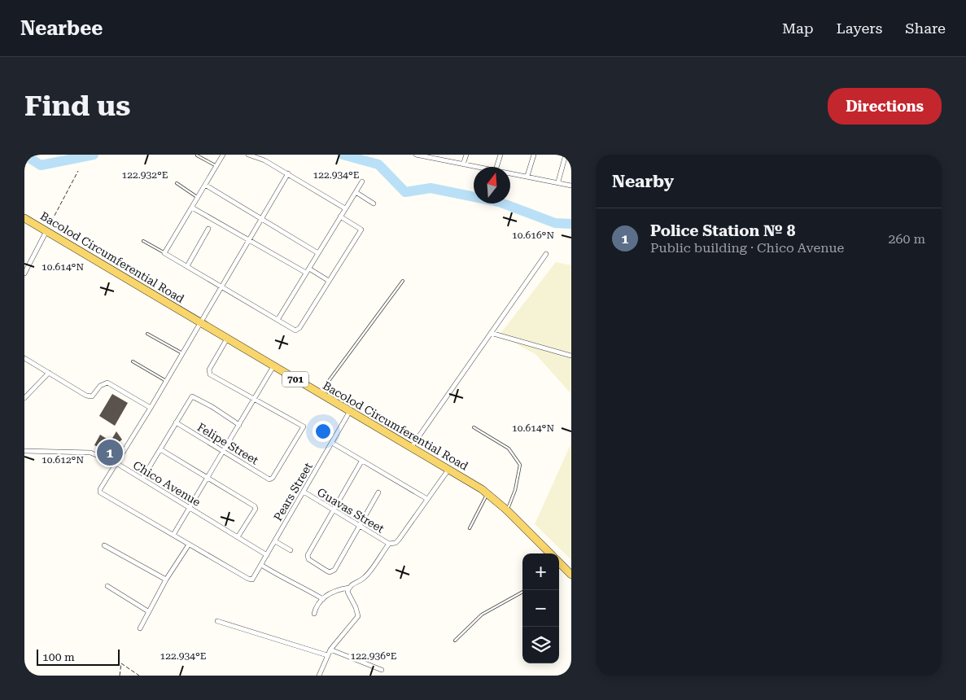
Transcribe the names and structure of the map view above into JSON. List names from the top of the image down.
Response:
{
  "streets": {
    "main road": ["Bacolod Circumferential Road", "701"],
    "street": [
      "Felipe Street",
      "Chico Avenue",
      "Pears Street",
      "Guavas Street"
    ]
  },
  "crossings": [
    ["Bacolod Circumferential Road", "Pears Street"],
    ["Chico Avenue", "Pears Street"],
    ["Pears Street", "Guavas Street"]
  ],
  "scale_bar": "100 m",
  "north": "top",
  "page": {
    "header": "Nearbee",
    "nav": ["Map", "Layers", "Share"],
    "buttons": "Directions",
    "title": "Find us",
    "heading": "Nearby",
    "list": [
      {
        "mark": "1",
        "name": "Police Station № 8",
        "note": "Public building · Chico Avenue",
        "value": "260 m"
      }
    ],
    "pins": "1",
    "map_buttons": ["+", "−"],
    "scale": "100 m"
  },
  "coordinates": [
    "122.932°E",
    "122.934°E",
    "10.616°N",
    "10.614°N",
    "10.612°N",
    "122.936°E"
  ]
}
